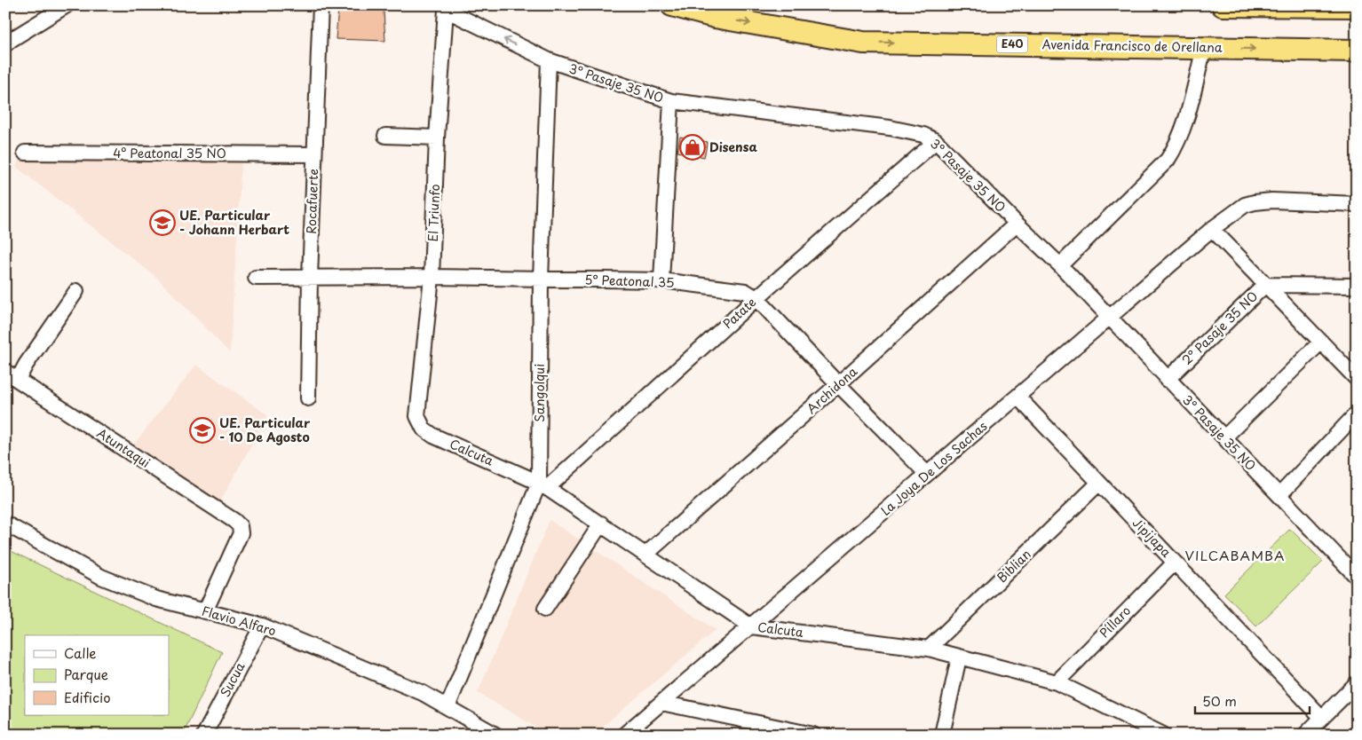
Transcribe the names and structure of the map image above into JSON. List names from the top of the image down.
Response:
{
  "streets": {
    "highway": ["E40", "Avenida Francisco de Orellana"],
    "street": [
      "3° Pasaje 35 NO",
      "4° Peatonal 35 NO",
      "Rocafuerte",
      "El Triunfo",
      "5° Peatonal 35",
      "Patate",
      "2° Pasaje 35 NO",
      "Archidona",
      "Sangolqui",
      "Atuntaqui",
      "Calcuta",
      "La Joya De Los Sachas",
      "Jipijapa",
      "Biblian",
      "Flavio Alfaro",
      "Píllaro",
      "Sucua"
    ]
  },
  "crossings": [
    ["3° Pasaje 35 NO", "El Triunfo"],
    ["3° Pasaje 35 NO", "Patate"],
    ["3° Pasaje 35 NO", "2° Pasaje 35 NO"],
    ["3° Pasaje 35 NO", "Archidona"],
    ["3° Pasaje 35 NO", "Sangolqui"],
    ["3° Pasaje 35 NO", "La Joya De Los Sachas"],
    ["4° Peatonal 35 NO", "Rocafuerte"],
    ["Rocafuerte", "5° Peatonal 35"],
    ["El Triunfo", "5° Peatonal 35"],
    ["El Triunfo", "Calcuta"],
    ["5° Peatonal 35", "Patate"],
    ["5° Peatonal 35", "Archidona"],
    ["5° Peatonal 35", "Sangolqui"],
    ["5° Peatonal 35", "La Joya De Los Sachas"],
    ["Patate", "Sangolqui"],
    ["Patate", "Calcuta"],
    ["Archidona", "Calcuta"],
    ["Sangolqui", "Calcuta"],
    ["Sangolqui", "Flavio Alfaro"],
    ["Atuntaqui", "Flavio Alfaro"],
    ["Calcuta", "La Joya De Los Sachas"],
    ["Calcuta", "Biblian"],
    ["Calcuta", "Píllaro"],
    ["La Joya De Los Sachas", "Jipijapa"],
    ["Jipijapa", "Biblian"],
    ["Jipijapa", "Píllaro"],
    ["Flavio Alfaro", "Sucua"]
  ],
  "one_way": ["Avenida Francisco de Orellana"],
  "districts": ["VILCABAMBA"],
  "places": {
    "shop": ["Disensa"],
    "school or university": ["UE. Particular - Johann Herbart", "UE. Particular - 10 De Agosto"]
  },
  "legend": ["Calle", "Parque", "Edificio"],
  "scale_bar": "50 m"
}
